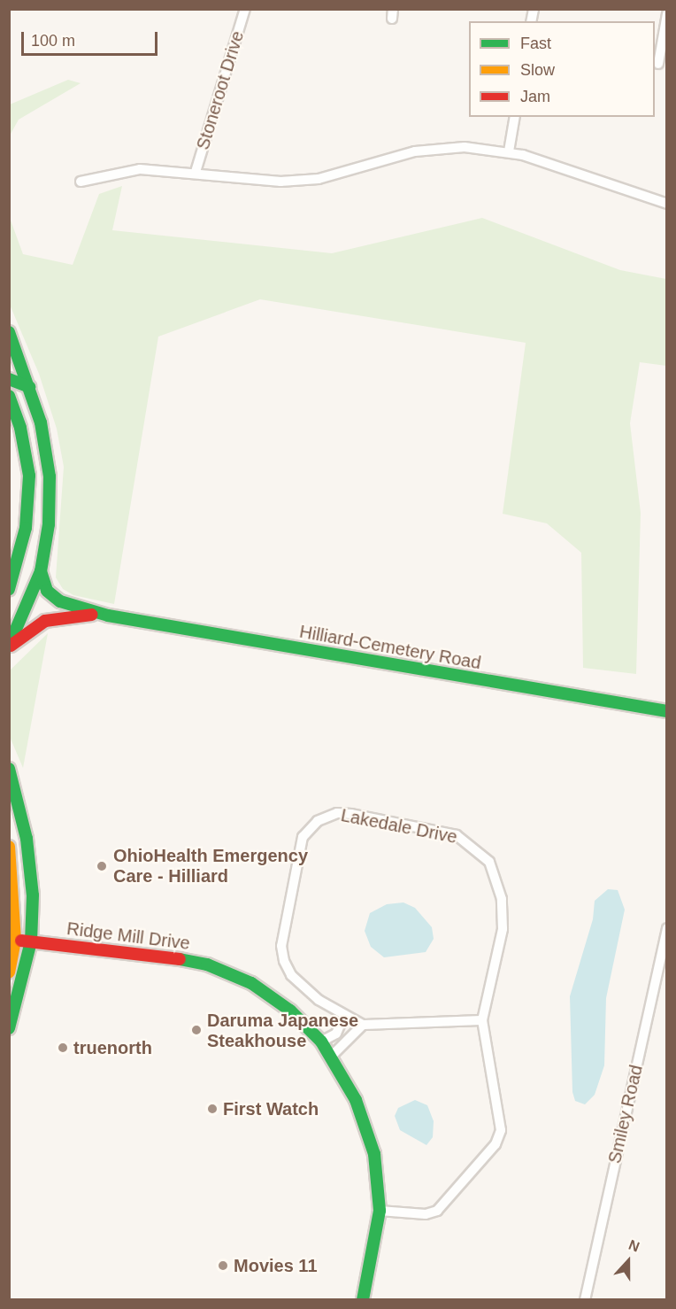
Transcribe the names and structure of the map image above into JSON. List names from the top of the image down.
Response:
{
  "streets": {
    "main road": ["Hilliard-Cemetery Road", "Ridge Mill Drive"],
    "street": ["Stoneroot Drive", "Lakedale Drive", "Smiley Road"]
  },
  "crossings": [
    ["Lakedale Drive", "Ridge Mill Drive"]
  ],
  "places": [
    "OhioHealth Emergency Care - Hilliard",
    "Daruma Japanese Steakhouse",
    "truenorth",
    "First Watch",
    "Movies 11"
  ],
  "legend": ["Fast", "Slow", "Jam"],
  "scale_bar": "100 m",
  "north": "top"
}
